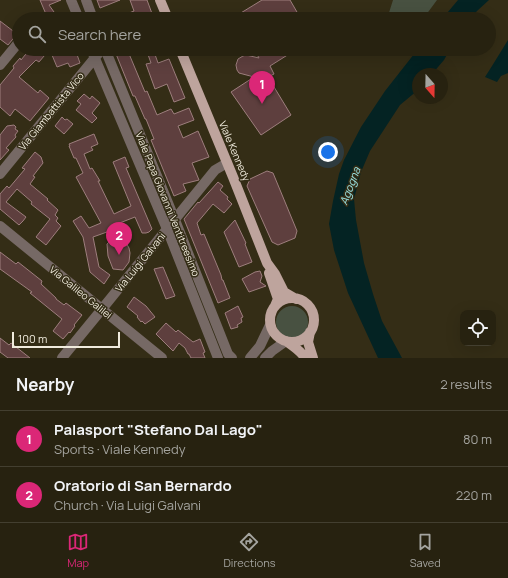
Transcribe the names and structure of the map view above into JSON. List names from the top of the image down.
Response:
{
  "streets": {
    "main road": ["Viale Kennedy"],
    "street": [
      "Via Giambattista Vico",
      "Viale Papa Giovanni Ventitreesimo",
      "Via Luigi Galvani",
      "Via Galileo Galilei"
    ]
  },
  "crossings": [
    ["Viale Kennedy", "Via Luigi Galvani"],
    ["Viale Papa Giovanni Ventitreesimo", "Via Luigi Galvani"],
    ["Via Luigi Galvani", "Via Galileo Galilei"]
  ],
  "water": ["Agogna"],
  "scale_bar": "100 m",
  "north": "bottom",
  "page": {
    "search": "Search here",
    "pins": ["1", "2"],
    "scale": "100 m",
    "heading": ["Nearby", "2 results"],
    "list": [
      {
        "mark": "1",
        "name": "Palasport \"Stefano Dal Lago\"",
        "note": "Sports · Viale Kennedy",
        "value": "80 m"
      },
      {
        "mark": "2",
        "name": "Oratorio di San Bernardo",
        "note": "Church · Via Luigi Galvani",
        "value": "220 m"
      }
    ],
    "nav": ["Map", "Directions", "Saved"]
  }
}
